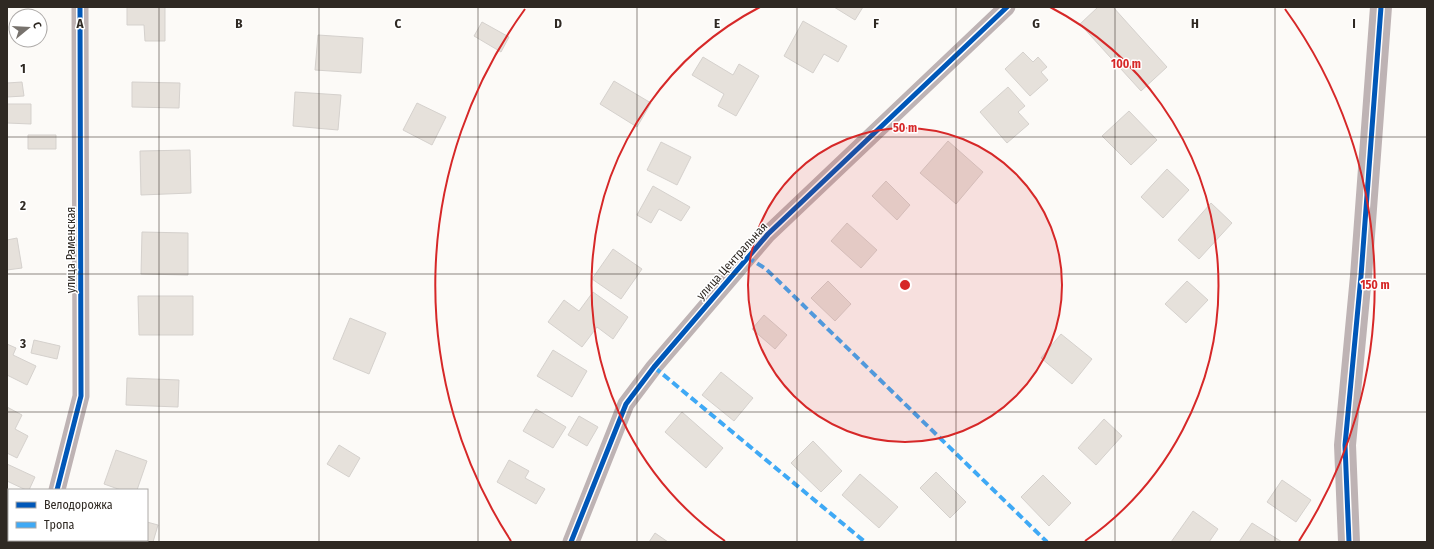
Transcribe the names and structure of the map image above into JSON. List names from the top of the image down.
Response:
{
  "streets": {
    "street": ["улица Раменская", "улица Центральная"]
  },
  "legend": ["Велодорожка", "Тропа"],
  "north": "right",
  "grid": {
    "columns": [
      "A",
      "B",
      "C",
      "D",
      "E",
      "F",
      "G",
      "H",
      "I"
    ],
    "rows": ["1", "2", "3"]
  },
  "rings": ["100 m", "50 m", "150 m"]
}
